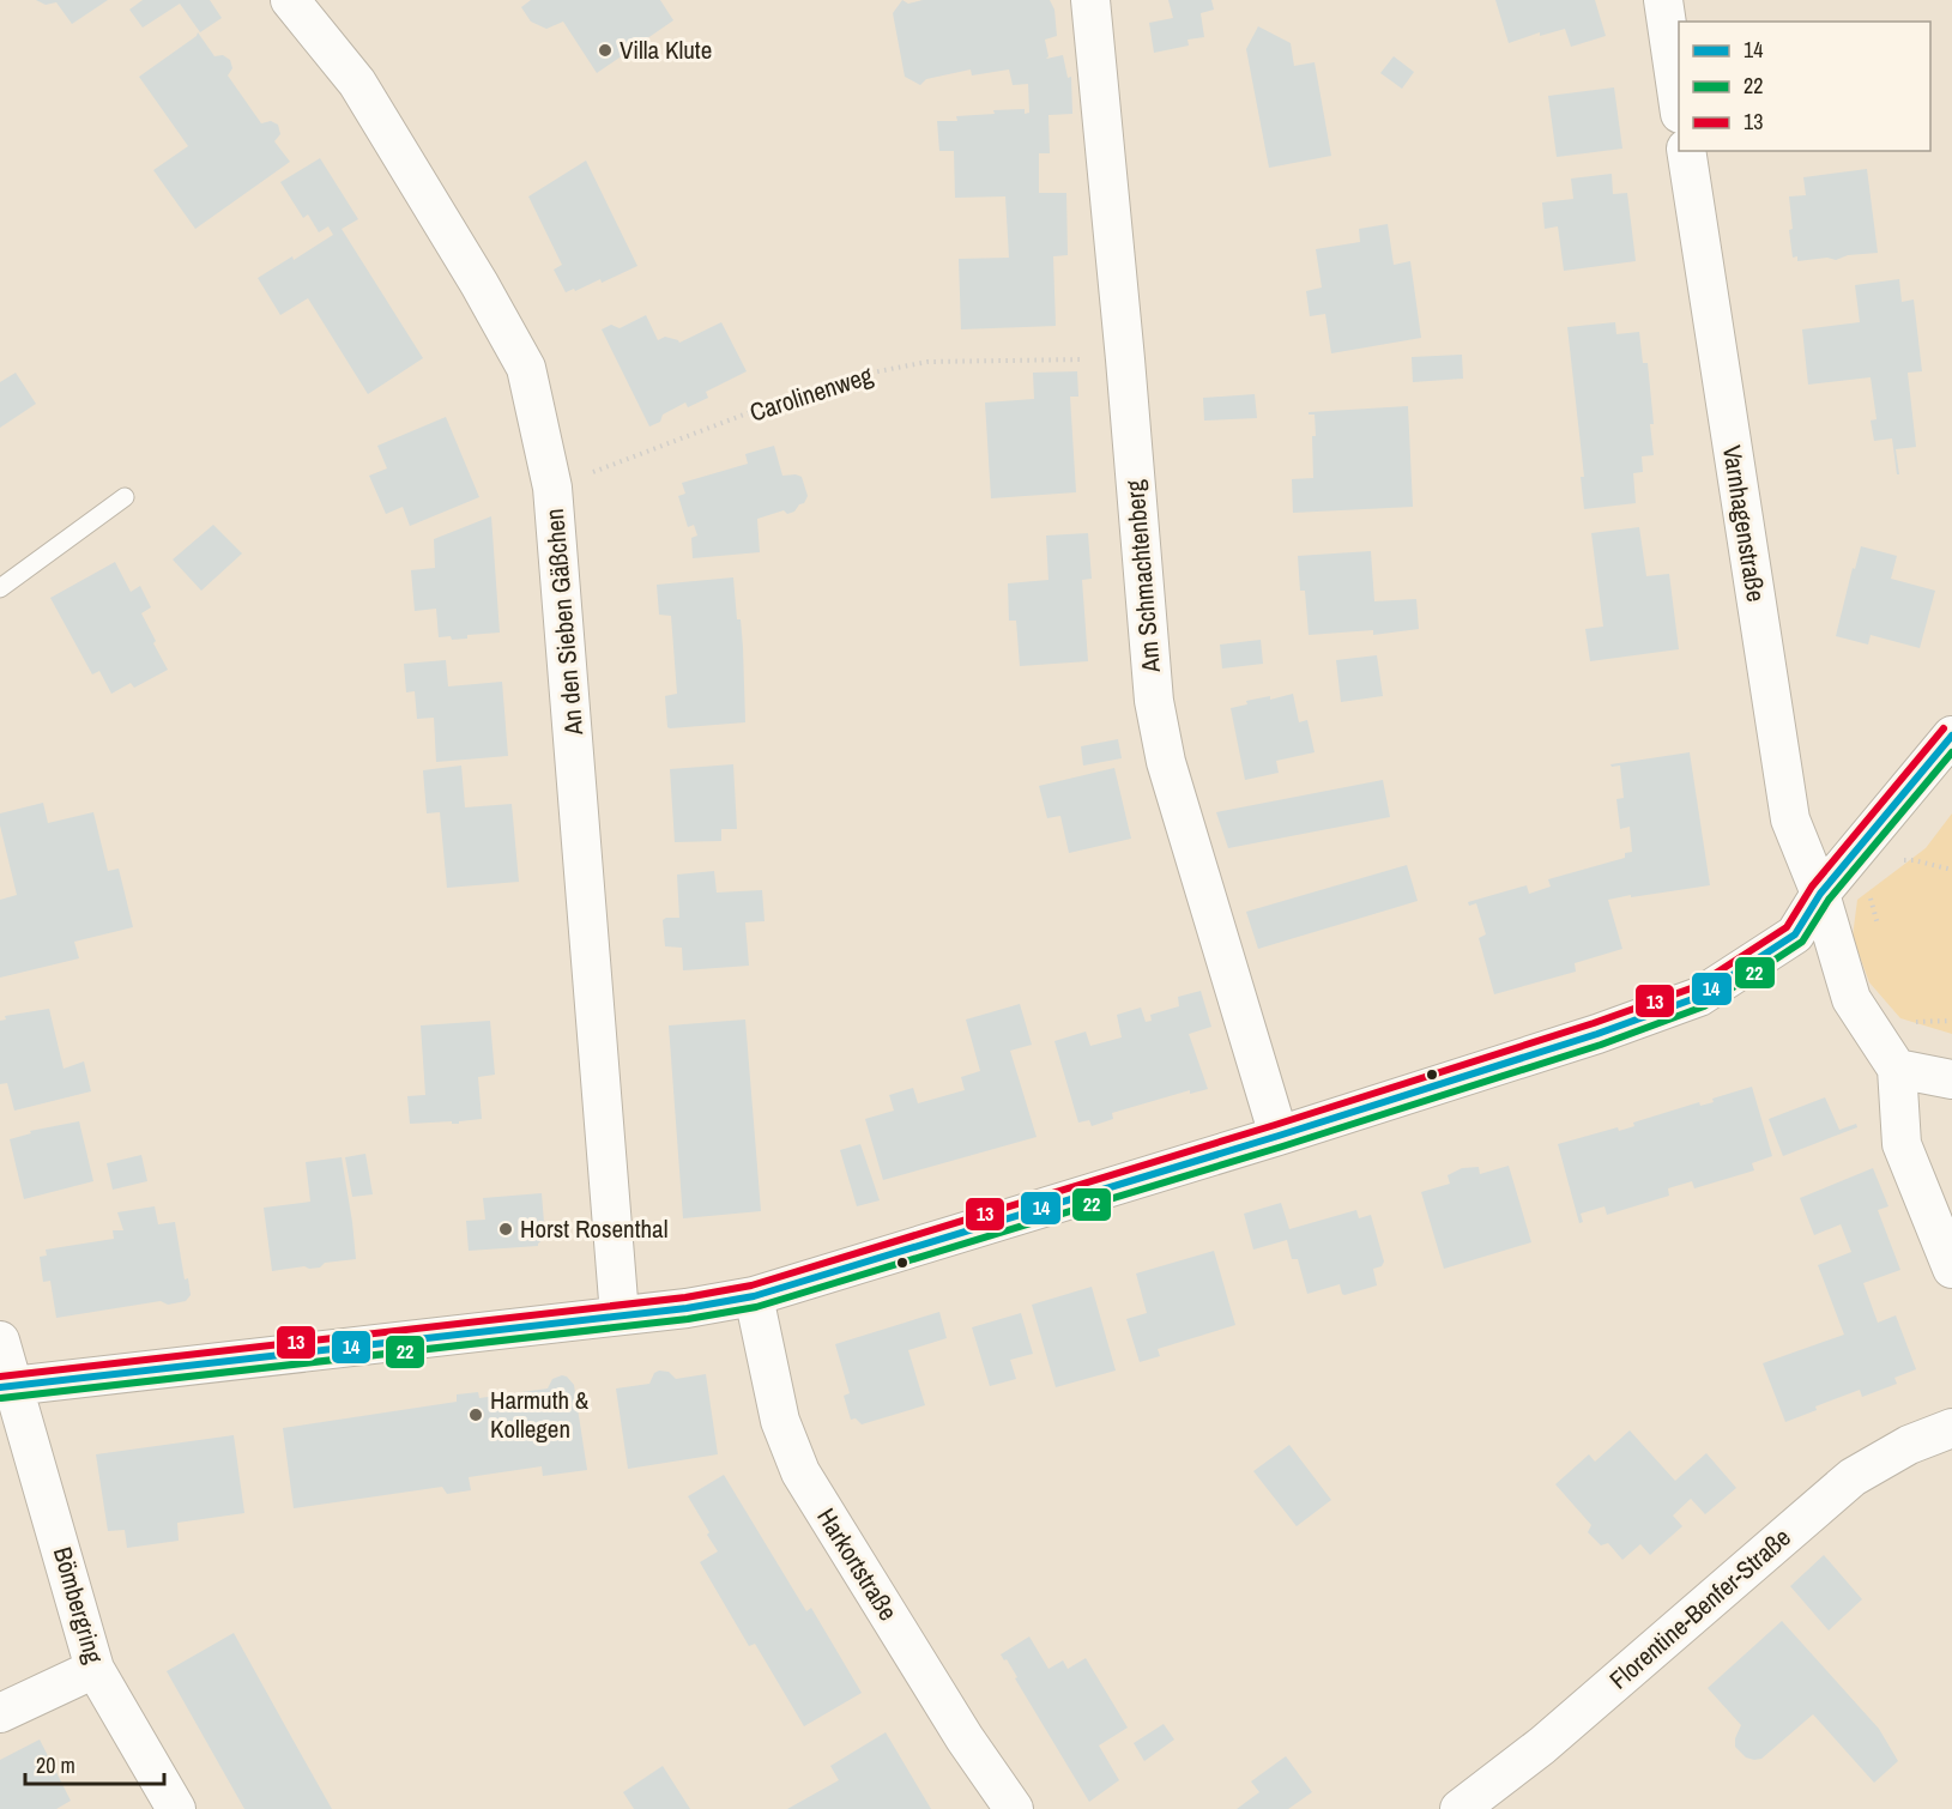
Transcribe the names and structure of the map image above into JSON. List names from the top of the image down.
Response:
{
  "streets": {
    "street": [
      "Varnhagenstraße",
      "Am Schmachtenberg",
      "An den Sieben Gäßchen",
      "Harkortstraße",
      "Bömbergring",
      "Florentine-Benfer-Straße"
    ],
    "path": ["Carolinenweg"]
  },
  "crossings": [
    ["Carolinenweg", "Am Schmachtenberg"],
    ["Carolinenweg", "An den Sieben Gäßchen"]
  ],
  "places": ["Villa Klute", "Horst Rosenthal", "Harmuth & Kollegen"],
  "lines": ["transit line 13", "transit line 14", "transit line 22"],
  "legend": ["14", "22", "13"],
  "scale_bar": "20 m"
}
